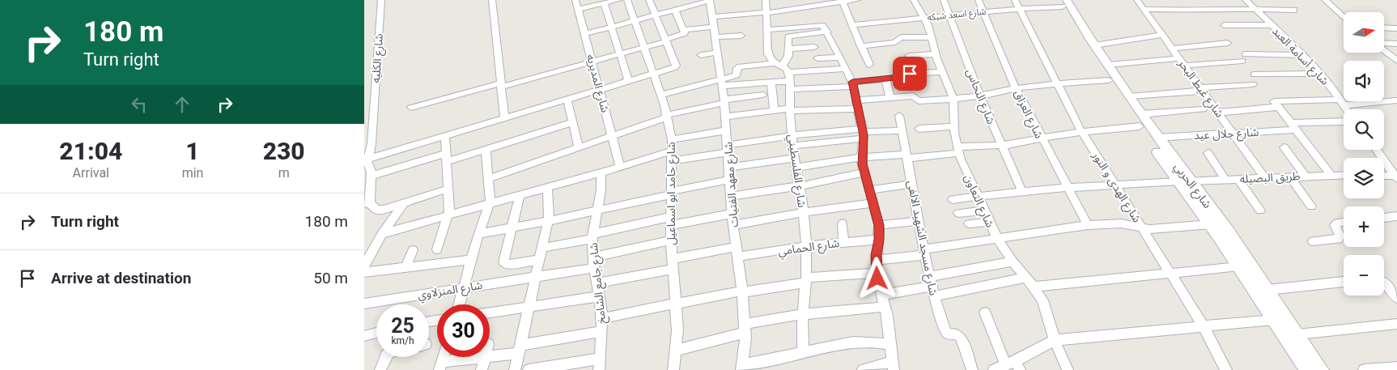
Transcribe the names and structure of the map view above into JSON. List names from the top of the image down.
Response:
{
  "streets": {
    "street": [
      "شارع اسعد شبكه",
      "شارع أسامة العبد",
      "شارع الكليه",
      "شارع المديريه",
      "شارع غيط البحر",
      "شارع النحاس",
      "شارع العزاق",
      "شارع جلال عيد",
      "شارع الفلسطيني",
      "طريق البصيله",
      "شارع معهد الفتيات",
      "شارع الحربي",
      "شارع الهدى و النور",
      "شارع حامد ابو اسماعيل",
      "شارع التعاون",
      "شارع مسجد الشهيد الالفى",
      "شارع الحمامي",
      "شارع جامع الشامخ",
      "شارع المنزلاوي"
    ]
  },
  "crossings": [
    ["شارع اسعد شبكه", "شارع النحاس"],
    ["شارع اسعد شبكه", "شارع العزاق"],
    ["شارع اسعد شبكه", "شارع الحربي"],
    ["شارع اسعد شبكه", "شارع الهدى و النور"],
    ["شارع اسعد شبكه", "شارع التعاون"],
    ["شارع غيط البحر", "شارع جلال عيد"],
    ["شارع غيط البحر", "طريق البصيله"],
    ["شارع النحاس", "طريق البصيله"],
    ["شارع العزاق", "طريق البصيله"],
    ["شارع جلال عيد", "شارع الحربي"],
    ["شارع الفلسطيني", "شارع الحمامي"],
    ["طريق البصيله", "شارع الحربي"],
    ["طريق البصيله", "شارع الهدى و النور"],
    ["طريق البصيله", "شارع التعاون"],
    ["شارع معهد الفتيات", "شارع الحمامي"],
    ["شارع حامد ابو اسماعيل", "شارع الحمامي"],
    ["شارع حامد ابو اسماعيل", "شارع المنزلاوي"],
    ["شارع الحمامي", "شارع جامع الشامخ"],
    ["شارع جامع الشامخ", "شارع المنزلاوي"]
  ],
  "north": "right",
  "page": {
    "turn": ["180 m", "Turn right"],
    "map_buttons": ["+", "−"],
    "eta": [
      "21:04",
      "Arrival",
      "1",
      "min",
      "230",
      "m"
    ],
    "list": [
      {
        "name": "Turn right",
        "value": "180 m"
      },
      {
        "name": "Arrive at destination",
        "value": "50 m"
      }
    ],
    "speed": "25 km/h",
    "limit": "30"
  }
}
